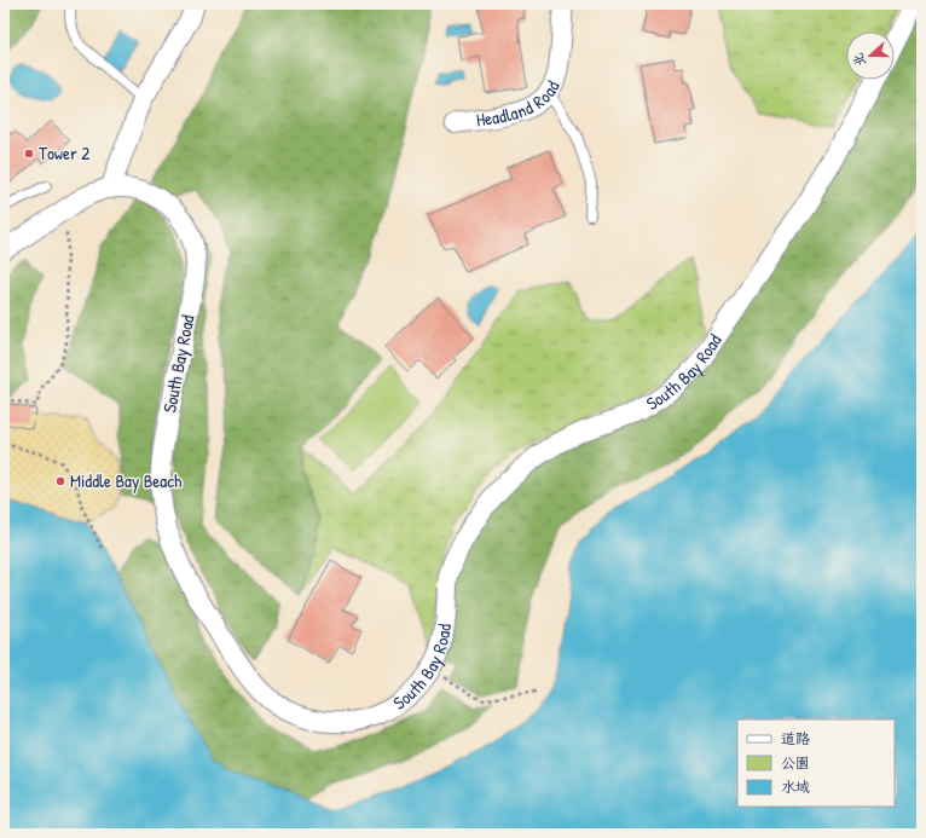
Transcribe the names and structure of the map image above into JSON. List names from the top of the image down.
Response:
{
  "streets": {
    "street": ["Headland Road", "South Bay Road"]
  },
  "places": ["Tower 2", "Middle Bay Beach"],
  "legend": ["道路", "公園", "水域"],
  "north": "left"
}
